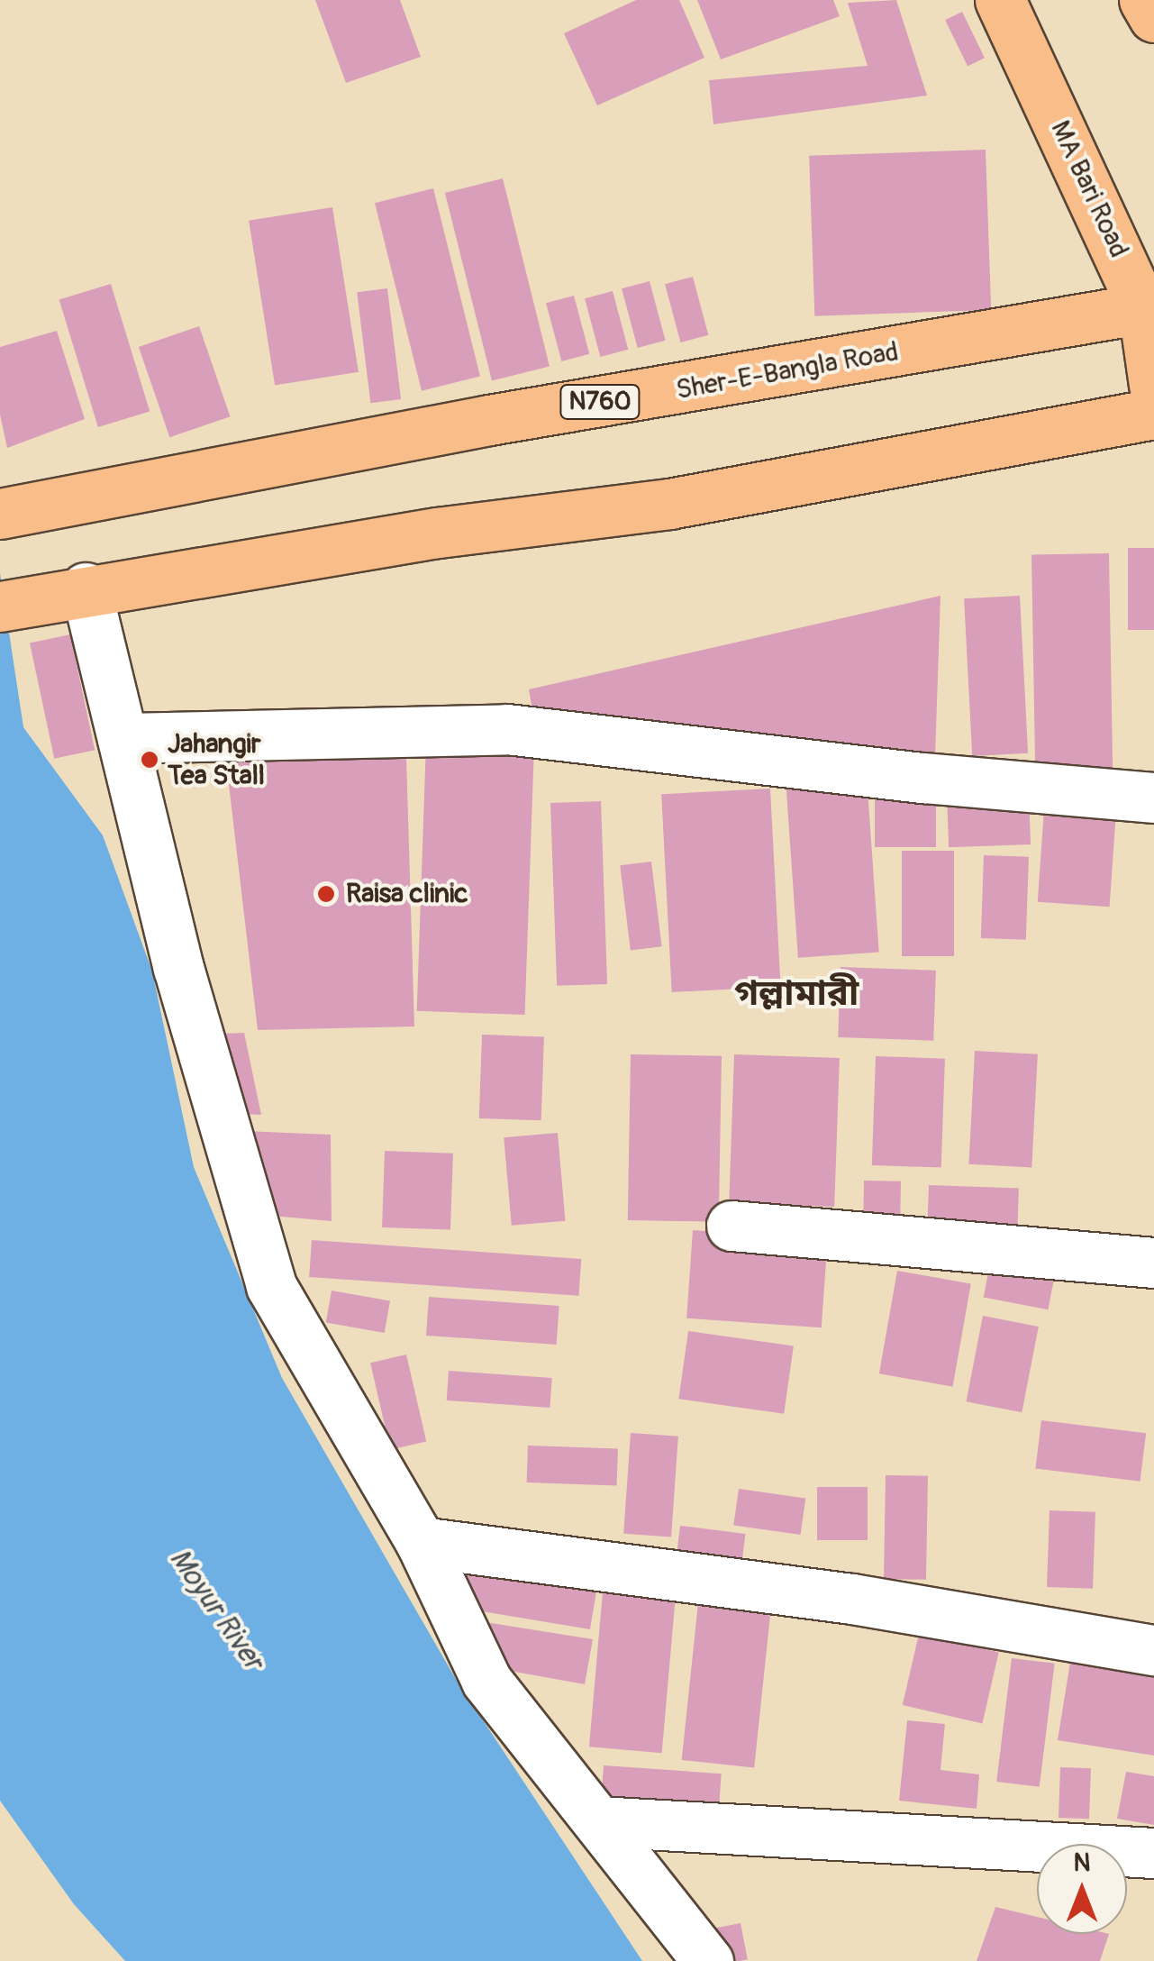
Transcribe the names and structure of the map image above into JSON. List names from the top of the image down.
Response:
{
  "streets": {
    "main road": ["MA Bari Road", "Sher-E-Bangla Road", "N760"]
  },
  "crossings": [
    ["MA Bari Road", "Sher-E-Bangla Road"]
  ],
  "districts": ["গল্লামারী"],
  "water": ["Moyur River"],
  "places": ["Jahangir Tea Stall", "Raisa clinic"],
  "north": "top"
}
